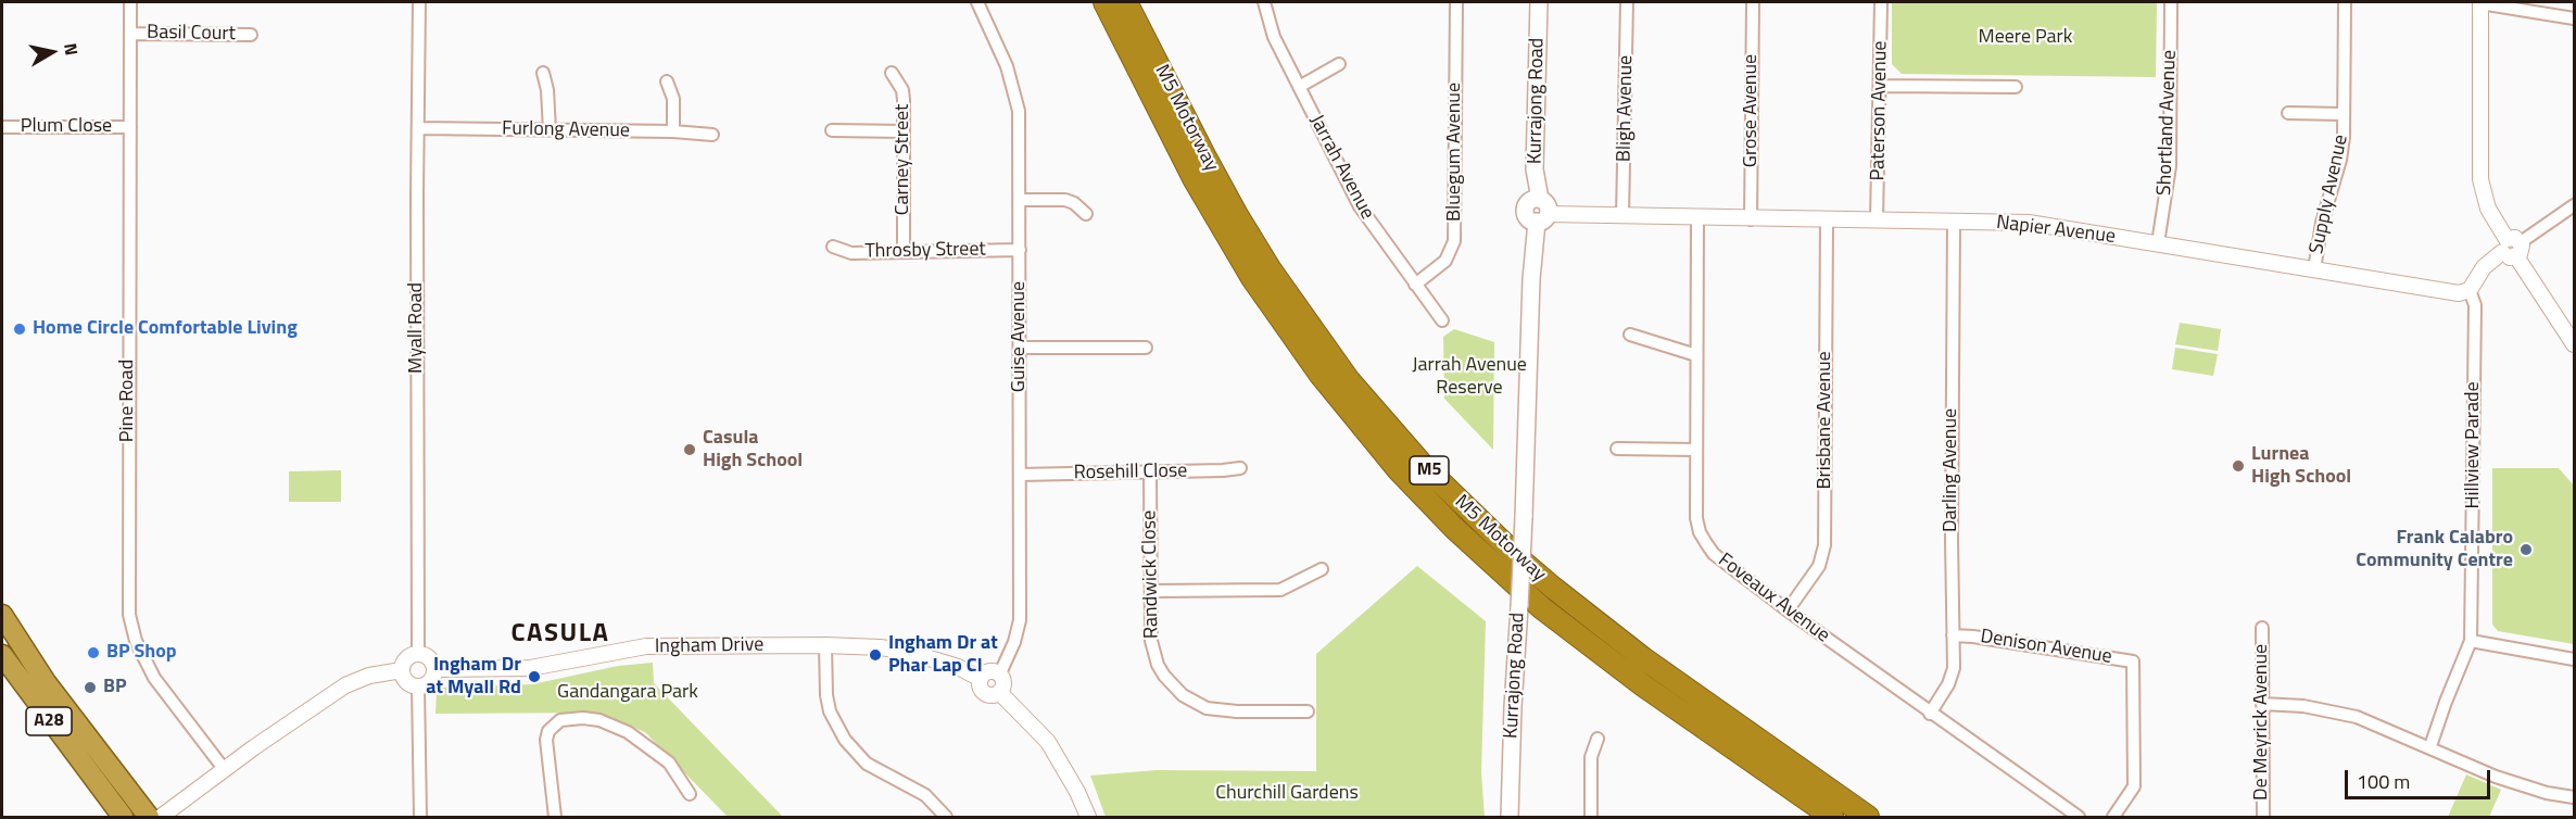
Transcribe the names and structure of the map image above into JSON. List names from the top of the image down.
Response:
{
  "streets": {
    "highway": ["M5 Motorway", "M5", "A28"],
    "main road": ["Kurrajong Road"],
    "street": [
      "Basil Court",
      "Bligh Avenue",
      "Grose Avenue",
      "Paterson Avenue",
      "Shortland Avenue",
      "Plum Close",
      "Furlong Avenue",
      "Bluegum Avenue",
      "Carney Street",
      "Jarrah Avenue",
      "Supply Avenue",
      "Napier Avenue",
      "Throsby Street",
      "Myall Road",
      "Guise Avenue",
      "Pine Road",
      "Brisbane Avenue",
      "Hillview Parade",
      "Darling Avenue",
      "Rosehill Close",
      "Randwick Close",
      "Foveaux Avenue",
      "Ingham Drive",
      "Denison Avenue",
      "De Meyrick Avenue"
    ]
  },
  "crossings": [
    ["Basil Court", "Pine Road"],
    ["Kurrajong Road", "Napier Avenue"],
    ["Bligh Avenue", "Napier Avenue"],
    ["Grose Avenue", "Napier Avenue"],
    ["Paterson Avenue", "Napier Avenue"],
    ["Shortland Avenue", "Napier Avenue"],
    ["Plum Close", "Pine Road"],
    ["Furlong Avenue", "Myall Road"],
    ["Bluegum Avenue", "Jarrah Avenue"],
    ["Carney Street", "Throsby Street"],
    ["Supply Avenue", "Napier Avenue"],
    ["Napier Avenue", "Brisbane Avenue"],
    ["Napier Avenue", "Hillview Parade"],
    ["Napier Avenue", "Darling Avenue"],
    ["Napier Avenue", "Foveaux Avenue"],
    ["Throsby Street", "Guise Avenue"],
    ["Myall Road", "Ingham Drive"],
    ["Guise Avenue", "Rosehill Close"],
    ["Guise Avenue", "Ingham Drive"],
    ["Brisbane Avenue", "Foveaux Avenue"],
    ["Darling Avenue", "Foveaux Avenue"],
    ["Darling Avenue", "Denison Avenue"],
    ["Rosehill Close", "Randwick Close"]
  ],
  "districts": ["CASULA"],
  "parks": [
    "Meere Park",
    "Jarrah Avenue Reserve",
    "Gandangara Park",
    "Churchill Gardens"
  ],
  "places": [
    "Home Circle Comfortable Living",
    "Casula High School",
    "Lurnea High School",
    "Frank Calabro Community Centre",
    "BP Shop",
    "Ingham Dr at Phar Lap Cl",
    "Ingham Dr at Myall Rd",
    "BP"
  ],
  "scale_bar": "100 m",
  "north": "right"
}
